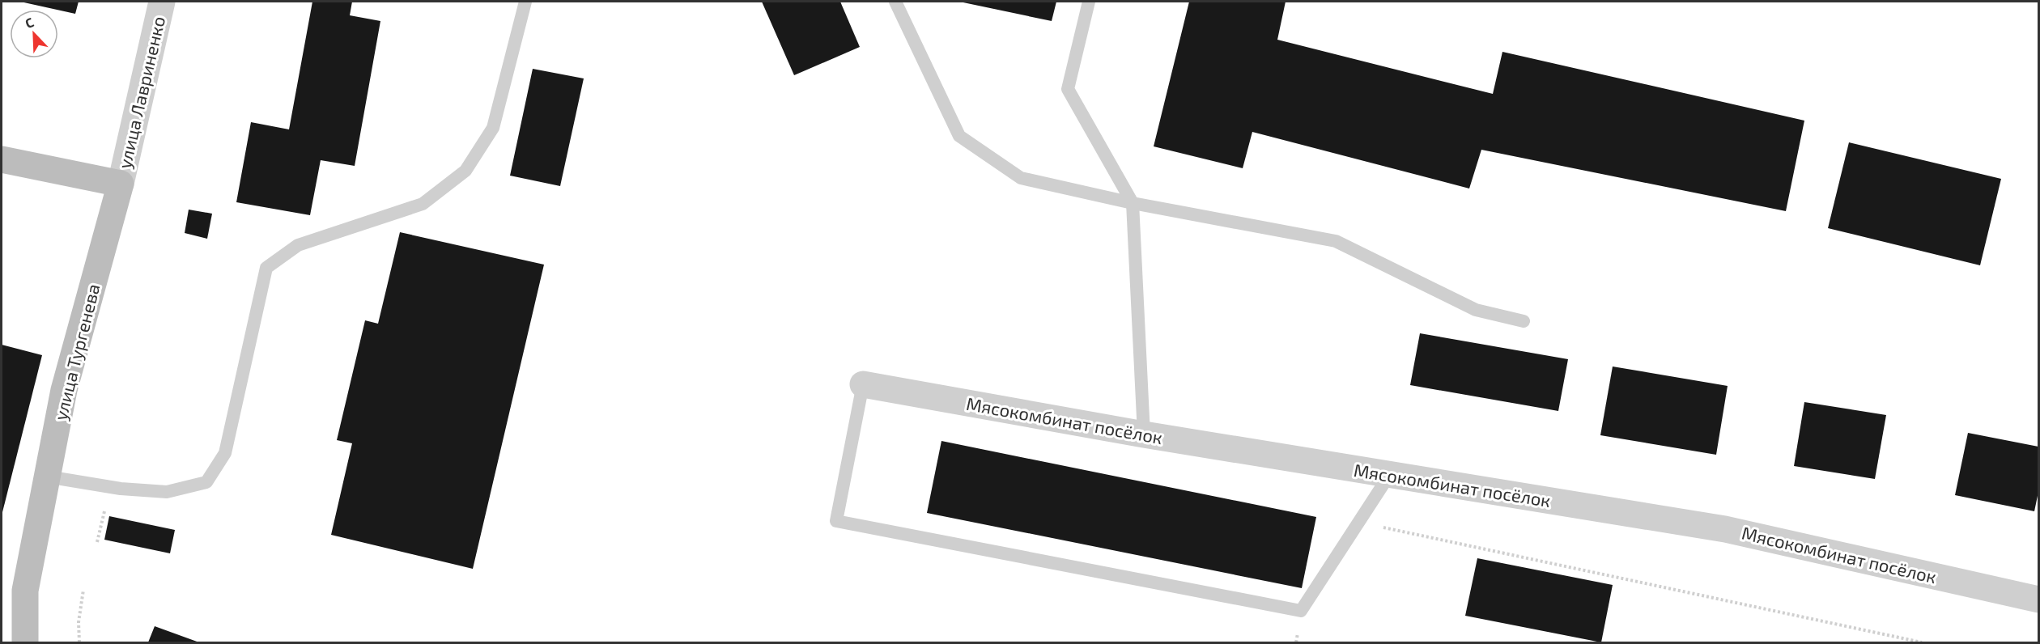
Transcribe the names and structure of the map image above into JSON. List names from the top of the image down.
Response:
{
  "streets": {
    "street": ["улица Лавриненко", "улица Тургенева", "Мясокомбинат посёлок"]
  },
  "crossings": [
    ["улица Лавриненко", "улица Тургенева"]
  ],
  "north": "top left"
}
